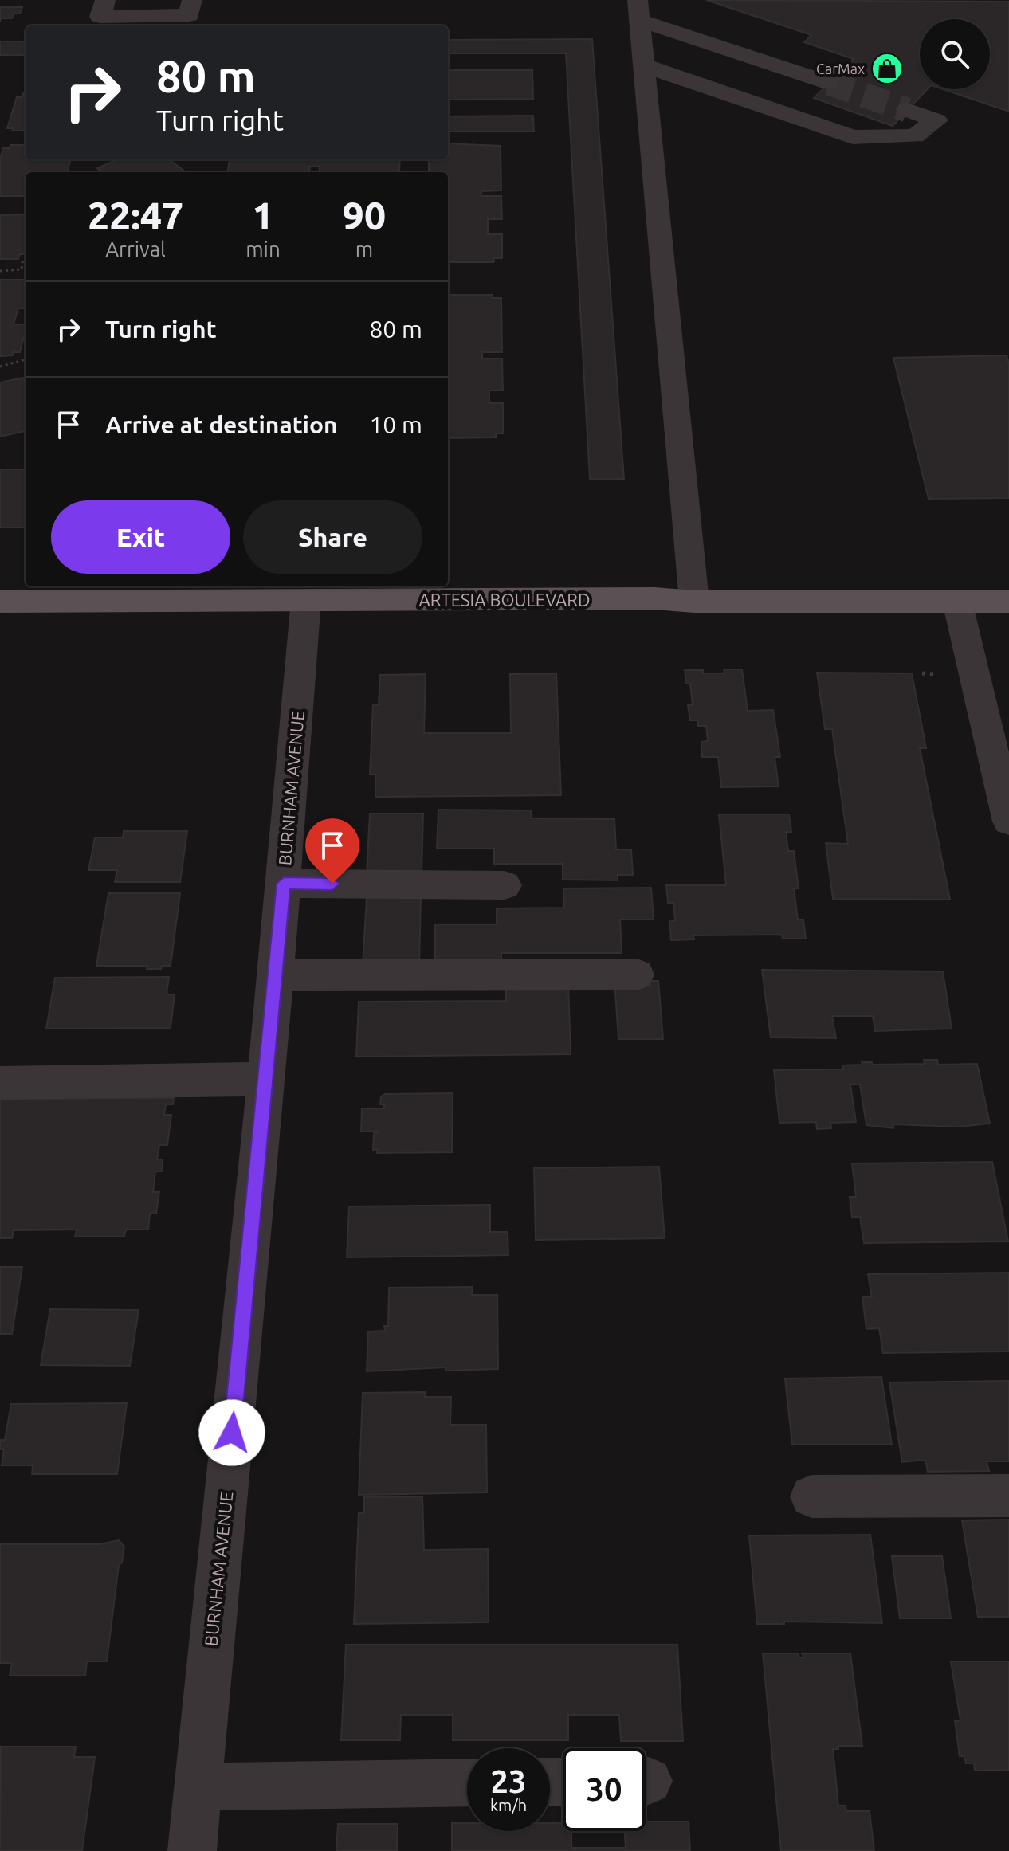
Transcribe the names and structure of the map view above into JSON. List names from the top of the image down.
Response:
{
  "streets": {
    "main road": ["ARTESIA BOULEVARD"],
    "street": ["BURNHAM AVENUE"]
  },
  "crossings": [
    ["ARTESIA BOULEVARD", "BURNHAM AVENUE"]
  ],
  "places": {
    "shop": ["CarMax"]
  },
  "page": {
    "turn": ["80 m", "Turn right"],
    "eta": [
      "22:47",
      "Arrival",
      "1",
      "min",
      "90",
      "m"
    ],
    "list": [
      {
        "name": "Turn right",
        "value": "80 m"
      },
      {
        "name": "Arrive at destination",
        "value": "10 m"
      }
    ],
    "buttons": ["Exit", "Share"],
    "speed": "23 km/h",
    "limit": "30"
  }
}
